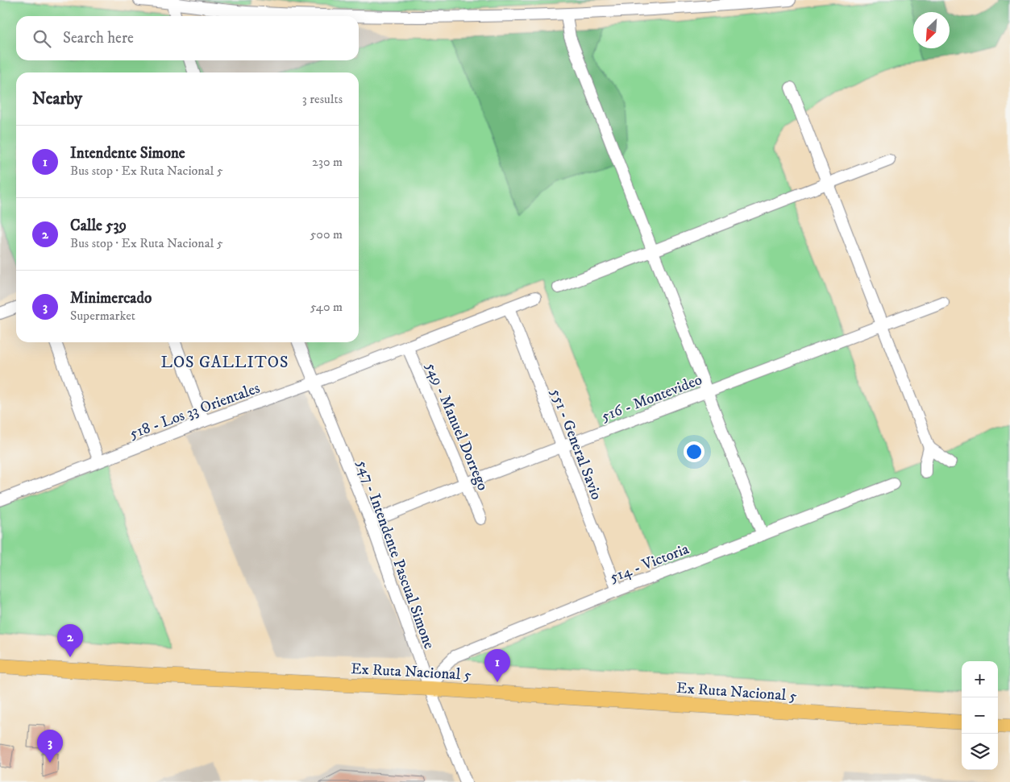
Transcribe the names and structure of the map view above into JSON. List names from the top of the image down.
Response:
{
  "streets": {
    "main road": ["Ex Ruta Nacional 5"],
    "street": [
      "516 - Montevideo",
      "518 - Los 33 Orientales",
      "549 - Manuel Dorrego",
      "551 - General Savio",
      "547 - Intendente Pascual Simone",
      "514 - Victoria"
    ]
  },
  "crossings": [
    ["516 - Montevideo", "549 - Manuel Dorrego"],
    ["516 - Montevideo", "551 - General Savio"],
    ["516 - Montevideo", "547 - Intendente Pascual Simone"],
    ["518 - Los 33 Orientales", "549 - Manuel Dorrego"],
    ["518 - Los 33 Orientales", "551 - General Savio"],
    ["518 - Los 33 Orientales", "547 - Intendente Pascual Simone"],
    ["551 - General Savio", "514 - Victoria"],
    ["547 - Intendente Pascual Simone", "514 - Victoria"],
    ["547 - Intendente Pascual Simone", "Ex Ruta Nacional 5"],
    ["514 - Victoria", "Ex Ruta Nacional 5"]
  ],
  "districts": ["LOS GALLITOS"],
  "north": "bottom left",
  "page": {
    "search": "Search here",
    "heading": ["Nearby", "3 results"],
    "list": [
      {
        "mark": "1",
        "name": "Intendente Simone",
        "note": "Bus stop · Ex Ruta Nacional 5",
        "value": "230 m"
      },
      {
        "mark": "2",
        "name": "Calle 539",
        "note": "Bus stop · Ex Ruta Nacional 5",
        "value": "500 m"
      },
      {
        "mark": "3",
        "name": "Minimercado",
        "note": "Supermarket",
        "value": "540 m"
      }
    ],
    "pins": ["2", "1", "3"],
    "map_buttons": ["+", "−"]
  }
}
